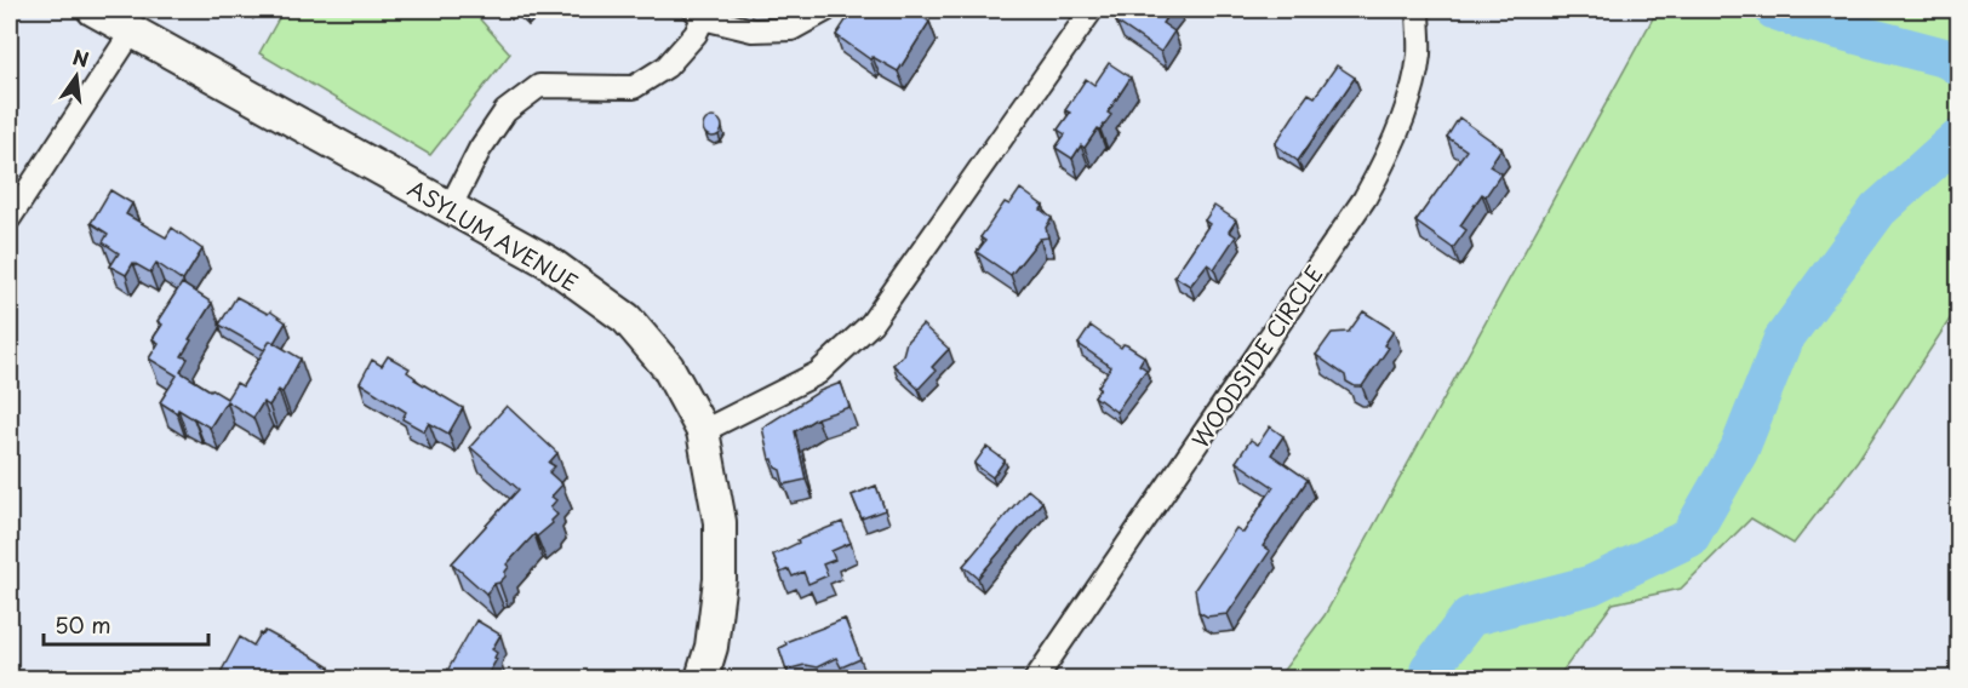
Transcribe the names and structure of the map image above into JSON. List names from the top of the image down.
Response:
{
  "streets": {
    "main road": ["ASYLUM AVENUE"],
    "street": ["WOODSIDE CIRCLE"]
  },
  "scale_bar": "50 m",
  "north": "top"
}
